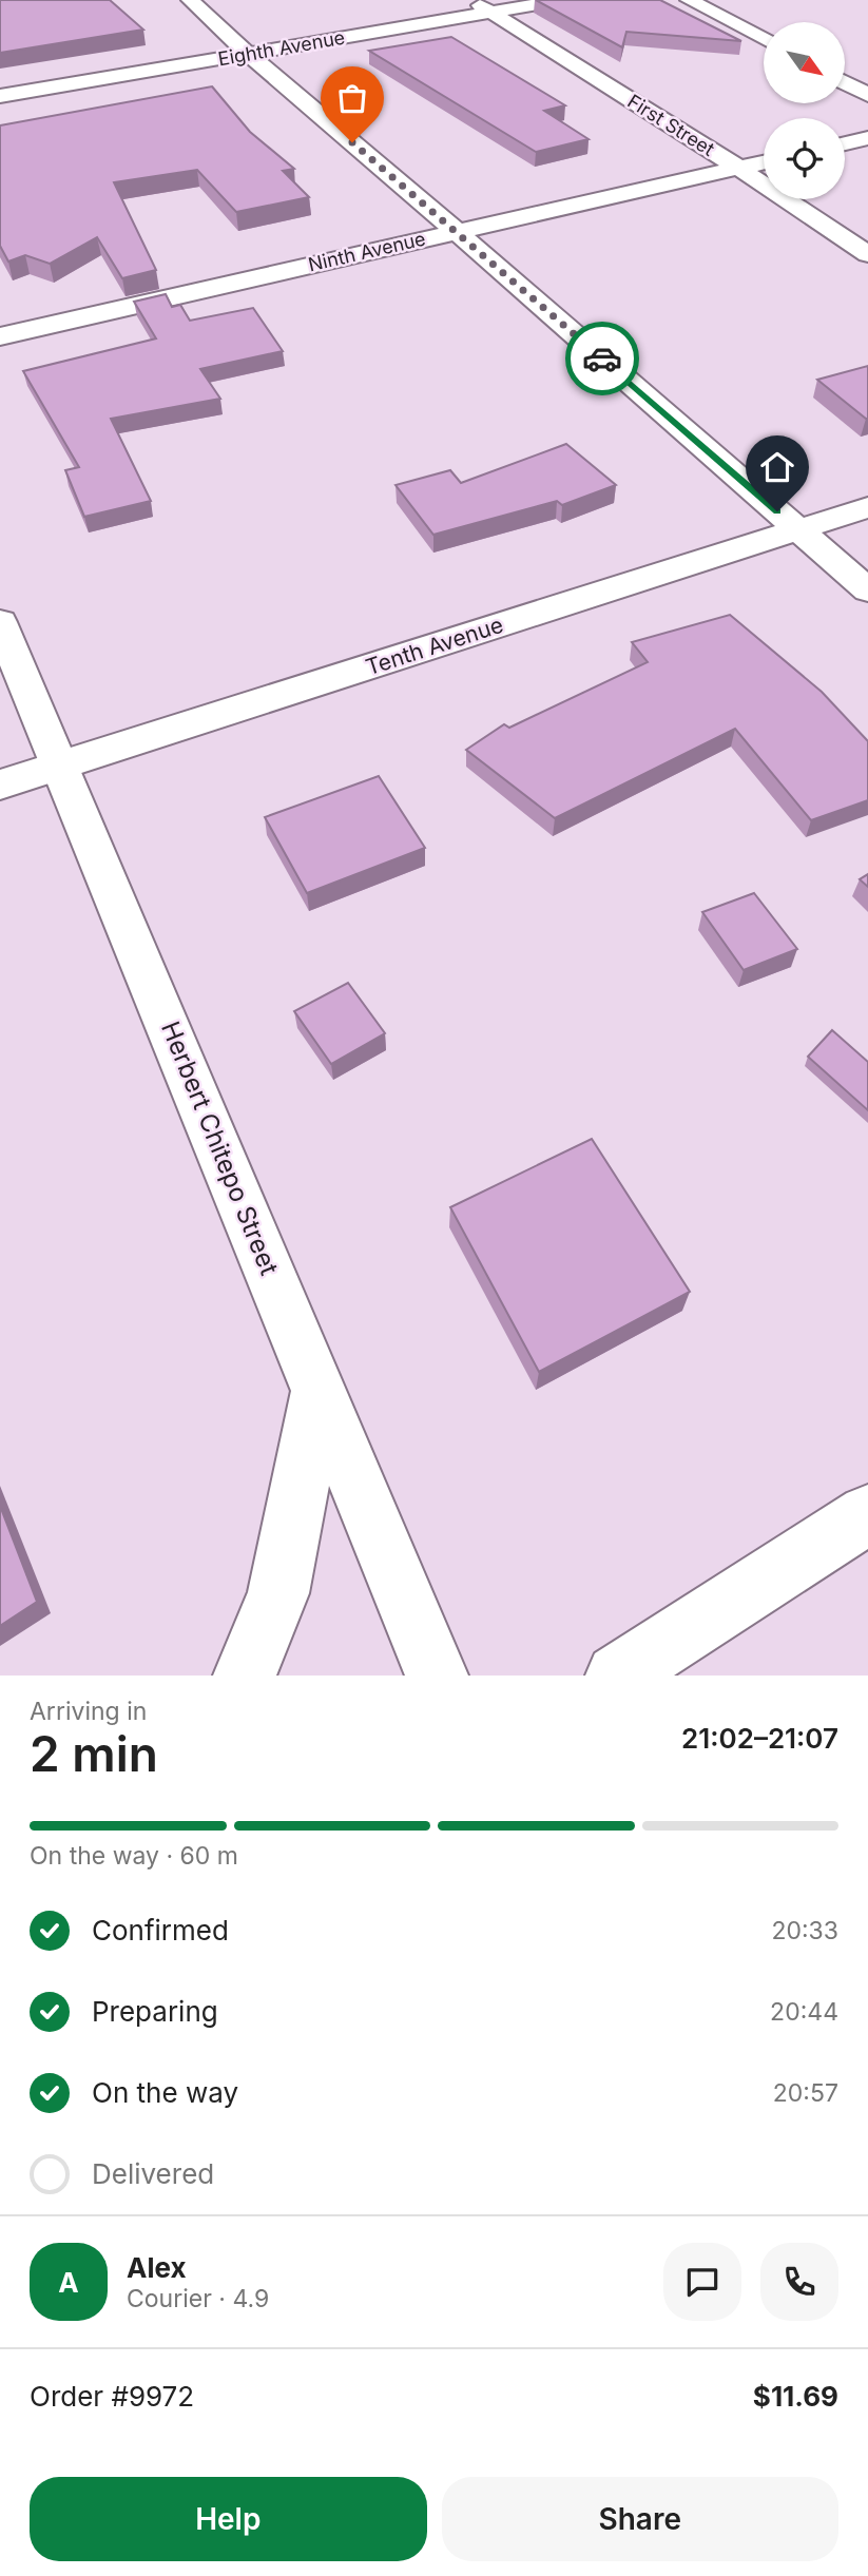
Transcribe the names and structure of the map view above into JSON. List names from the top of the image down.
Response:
{
  "streets": {
    "street": [
      "Eighth Avenue",
      "First Street",
      "Ninth Avenue",
      "Tenth Avenue",
      "Herbert Chitepo Street"
    ]
  },
  "crossings": [
    ["Eighth Avenue", "First Street"],
    ["First Street", "Ninth Avenue"],
    ["Tenth Avenue", "Herbert Chitepo Street"]
  ],
  "north": "bottom right",
  "page": {
    "heading": ["2 min", "Arriving in", "21:02–21:07"],
    "panel": [
      "Alex",
      "Courier · 4.9",
      "Order #9972",
      "$11.69"
    ],
    "bar": "On the way · 60 m",
    "list": [
      ["Confirmed", "20:33"],
      ["Preparing", "20:44"],
      ["On the way", "20:57"],
      "Delivered"
    ],
    "round": "A",
    "buttons": ["Help", "Share"]
  }
}
